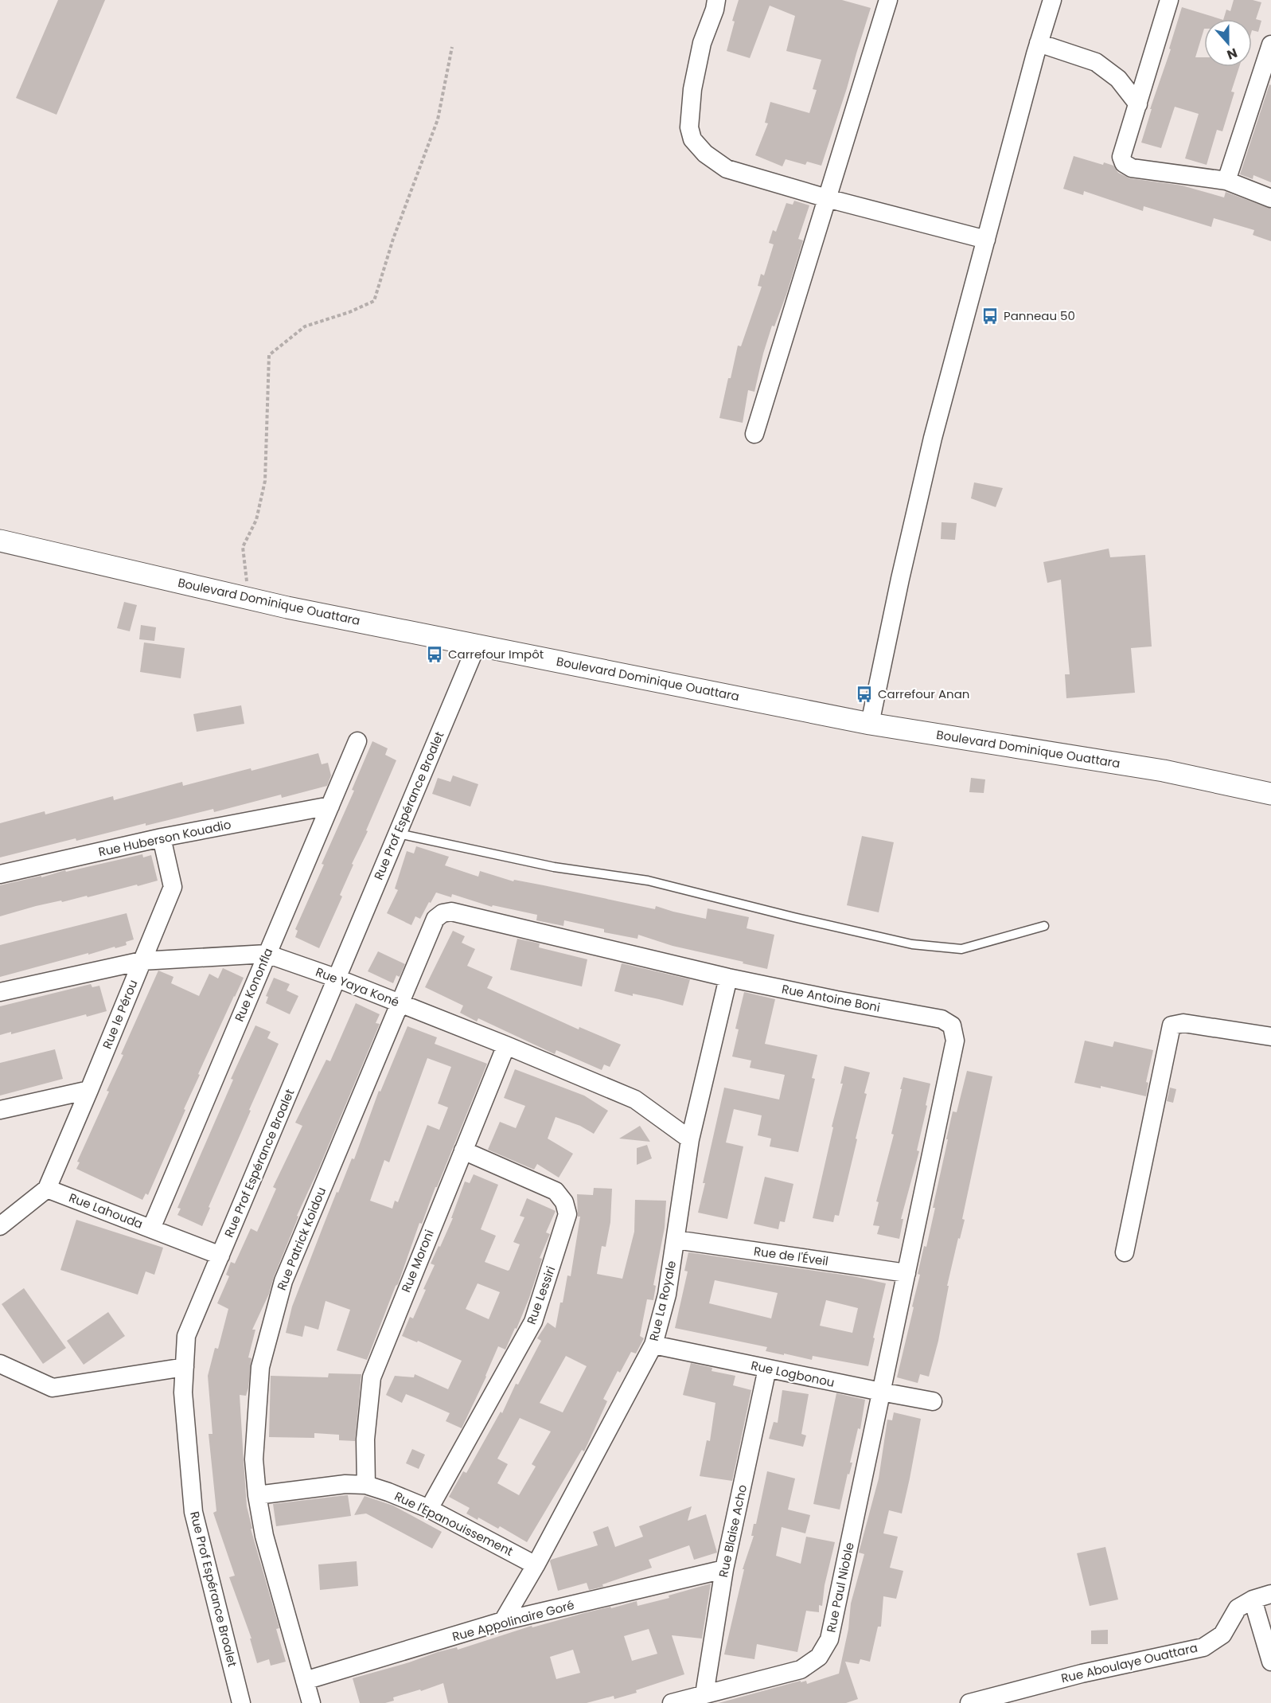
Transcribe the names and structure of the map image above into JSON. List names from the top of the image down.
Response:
{
  "streets": {
    "street": [
      "Boulevard Dominique Ouattara",
      "Rue Prof Espérance Broalet",
      "Rue Huberson Kouadio",
      "Rue Kononfla",
      "Rue Yaya Koné",
      "Rue Antoine Boni",
      "Rue le Pérou",
      "Rue Lahouda",
      "Rue Patrick Koidou",
      "Rue de l'Éveil",
      "Rue Moroni",
      "Rue Lessiri",
      "Rue La Royale",
      "Rue Logbonou",
      "Rue l'Epanouissement",
      "Rue Blaise Acho",
      "Rue Paul Nioble",
      "Rue Appolinaire Goré",
      "Rue Aboulaye Ouattara"
    ]
  },
  "crossings": [
    ["Boulevard Dominique Ouattara", "Rue Prof Espérance Broalet"],
    ["Rue Prof Espérance Broalet", "Rue Yaya Koné"],
    ["Rue Prof Espérance Broalet", "Rue Lahouda"],
    ["Rue Huberson Kouadio", "Rue Kononfla"],
    ["Rue Huberson Kouadio", "Rue le Pérou"],
    ["Rue Kononfla", "Rue Yaya Koné"],
    ["Rue Kononfla", "Rue Lahouda"],
    ["Rue Yaya Koné", "Rue Antoine Boni"],
    ["Rue Yaya Koné", "Rue le Pérou"],
    ["Rue Yaya Koné", "Rue Patrick Koidou"],
    ["Rue Yaya Koné", "Rue Moroni"],
    ["Rue Yaya Koné", "Rue La Royale"],
    ["Rue Antoine Boni", "Rue Patrick Koidou"],
    ["Rue Antoine Boni", "Rue de l'Éveil"],
    ["Rue Antoine Boni", "Rue La Royale"],
    ["Rue Antoine Boni", "Rue Logbonou"],
    ["Rue Antoine Boni", "Rue Paul Nioble"],
    ["Rue le Pérou", "Rue Lahouda"],
    ["Rue Patrick Koidou", "Rue l'Epanouissement"],
    ["Rue Patrick Koidou", "Rue Appolinaire Goré"],
    ["Rue de l'Éveil", "Rue La Royale"],
    ["Rue Moroni", "Rue Lessiri"],
    ["Rue Moroni", "Rue l'Epanouissement"],
    ["Rue Lessiri", "Rue l'Epanouissement"],
    ["Rue La Royale", "Rue Logbonou"],
    ["Rue La Royale", "Rue l'Epanouissement"],
    ["Rue La Royale", "Rue Appolinaire Goré"],
    ["Rue Logbonou", "Rue Blaise Acho"],
    ["Rue Logbonou", "Rue Paul Nioble"],
    ["Rue Blaise Acho", "Rue Paul Nioble"],
    ["Rue Blaise Acho", "Rue Appolinaire Goré"]
  ],
  "places": {
    "bus stop": ["Panneau 50", "Carrefour Impôt", "Carrefour Anan"]
  },
  "north": "bottom"
}
